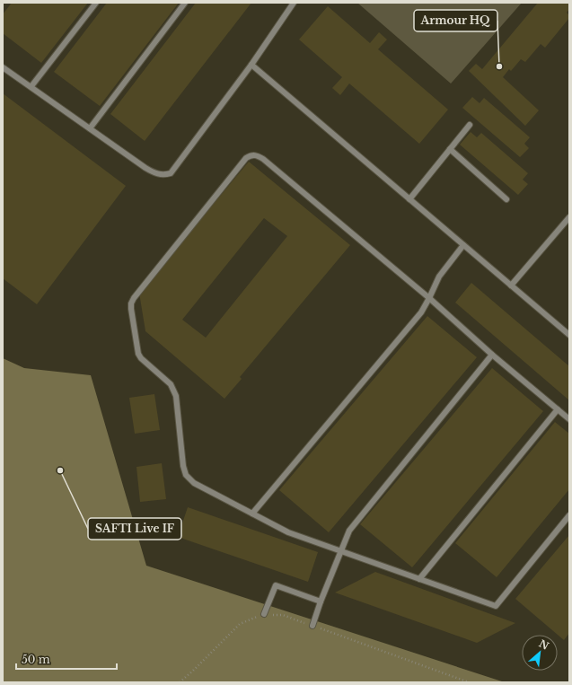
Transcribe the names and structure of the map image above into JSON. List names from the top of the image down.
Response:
{
  "places": ["Armour HQ", "SAFTI Live IF"],
  "scale_bar": "50 m",
  "north": "top right"
}
